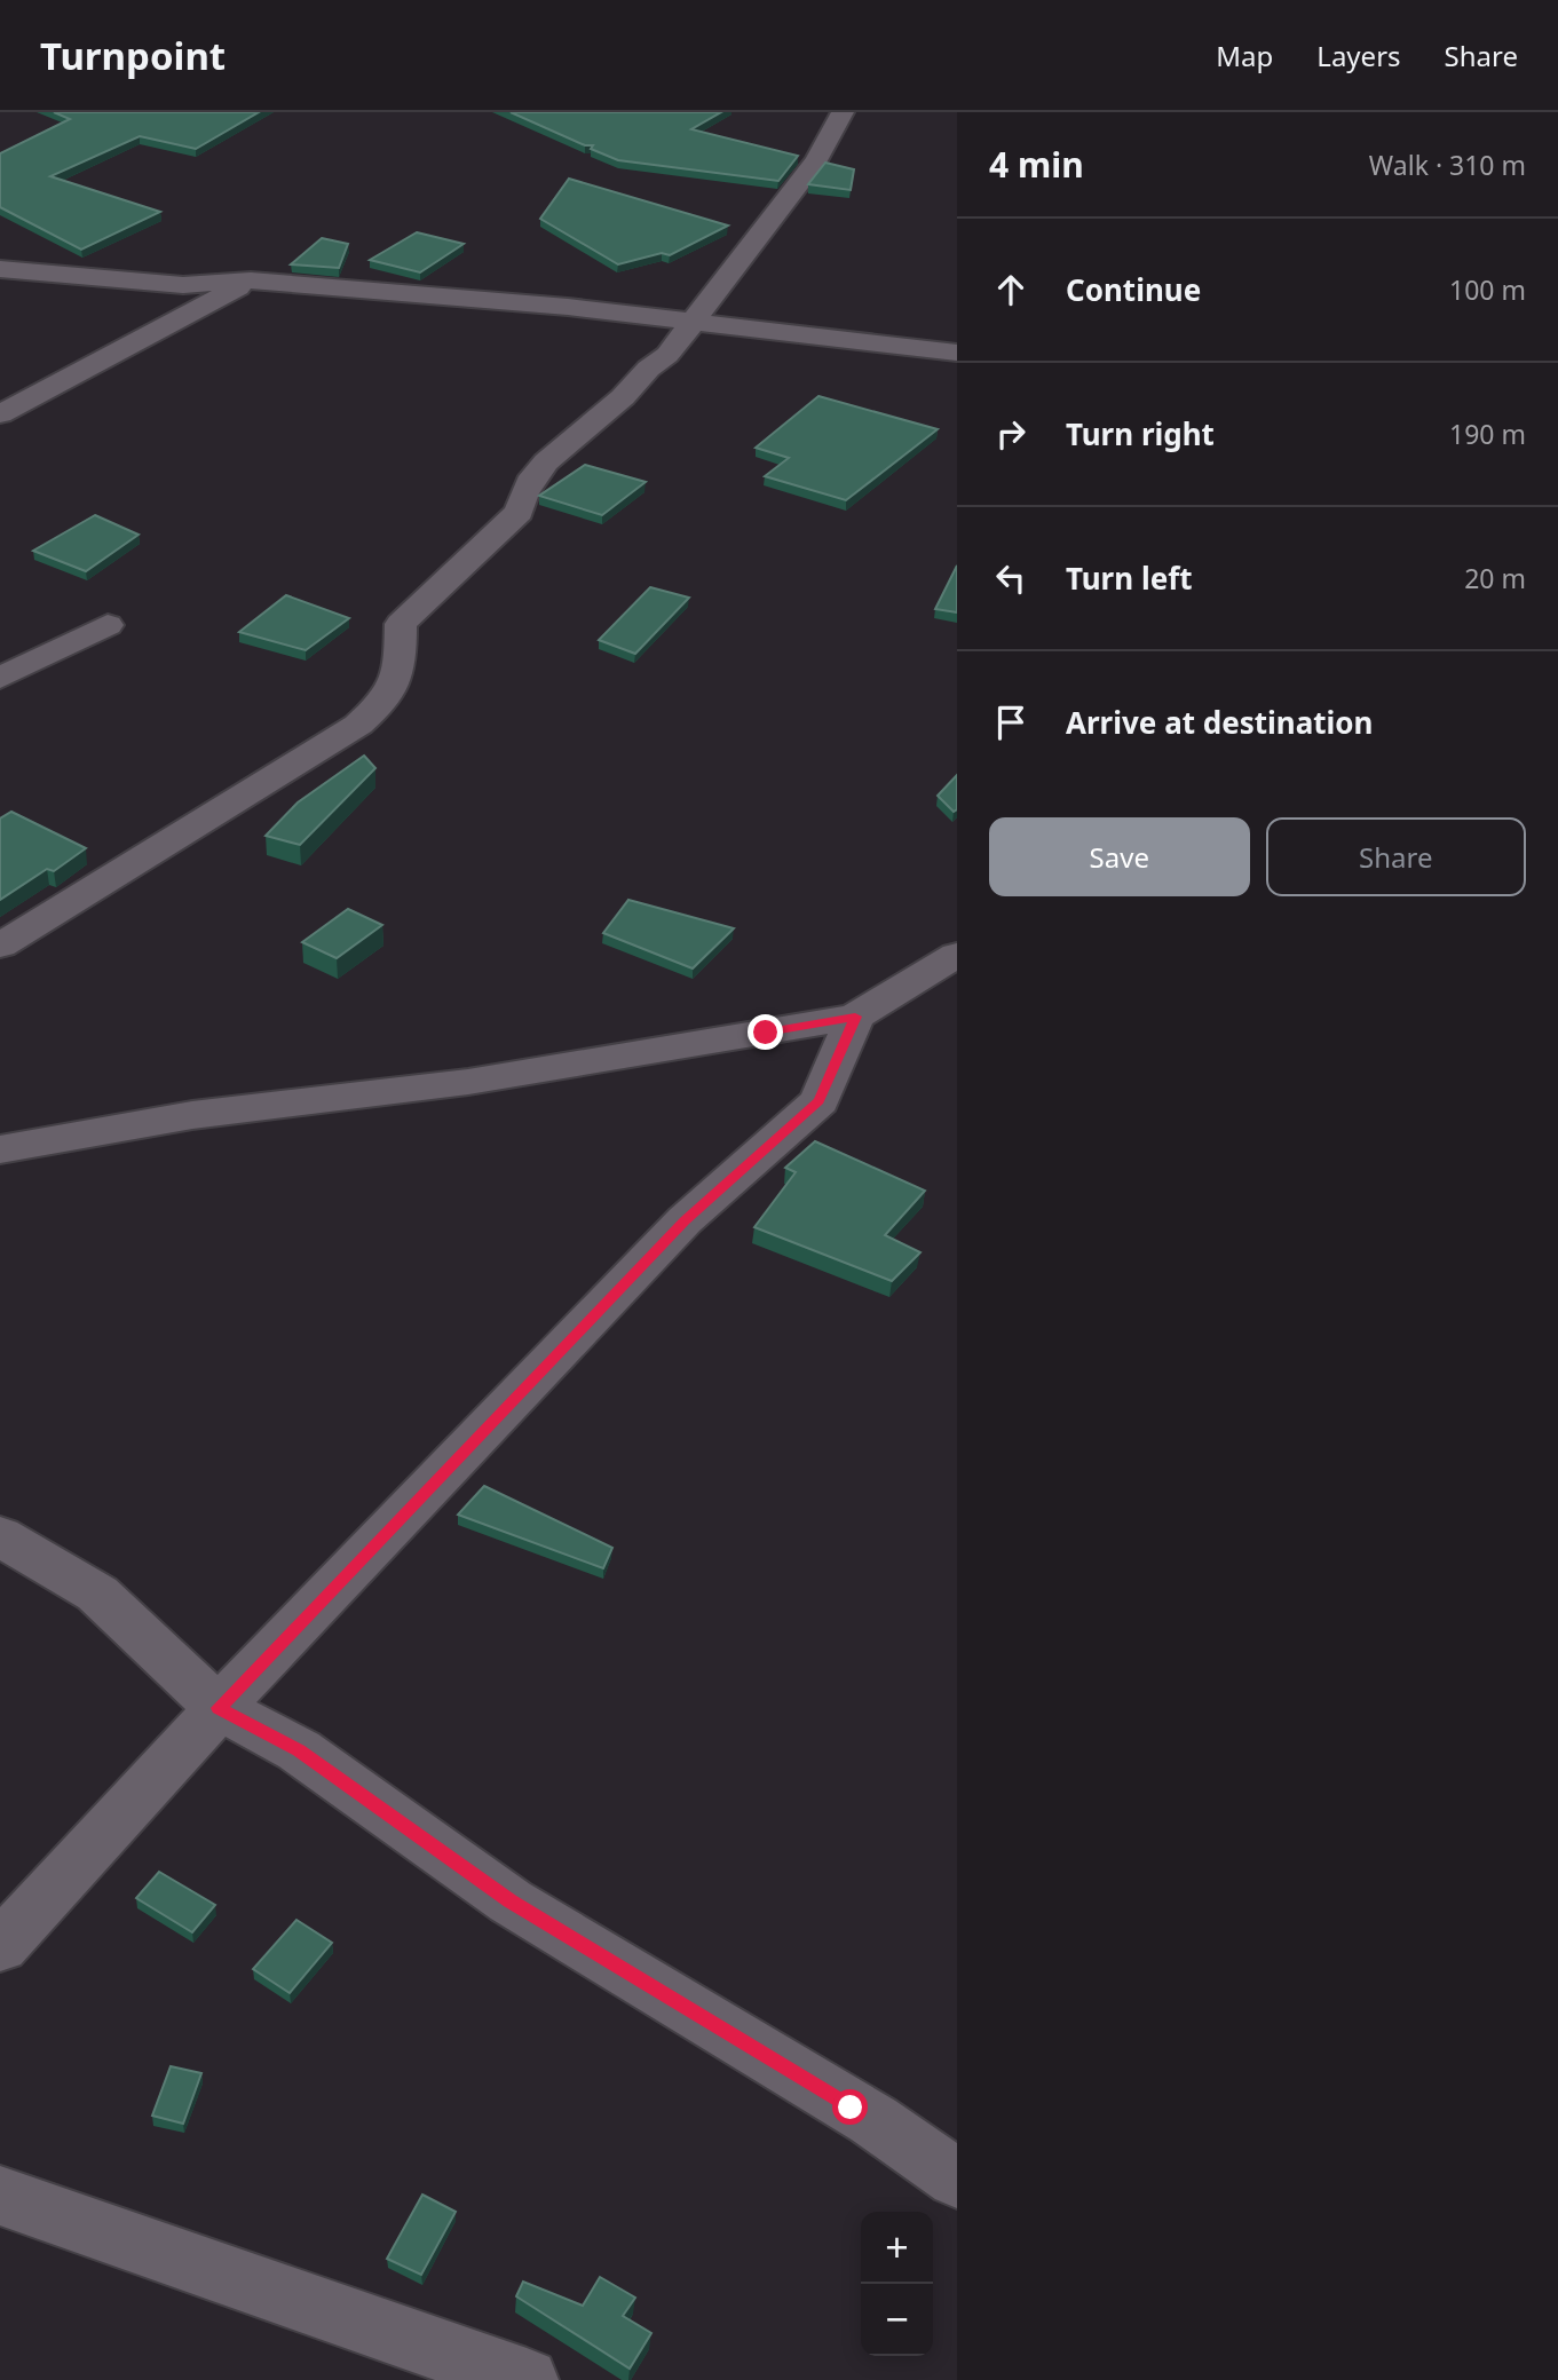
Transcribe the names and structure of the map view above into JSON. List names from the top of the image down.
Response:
{
  "page": {
    "header": "Turnpoint",
    "nav": ["Map", "Layers", "Share"],
    "heading": ["4 min", "Walk · 310 m"],
    "list": [
      ["Continue", "100 m"],
      ["Turn right", "190 m"],
      ["Turn left", "20 m"],
      "Arrive at destination"
    ],
    "buttons": ["Save", "Share"],
    "map_buttons": ["+", "−"]
  }
}
